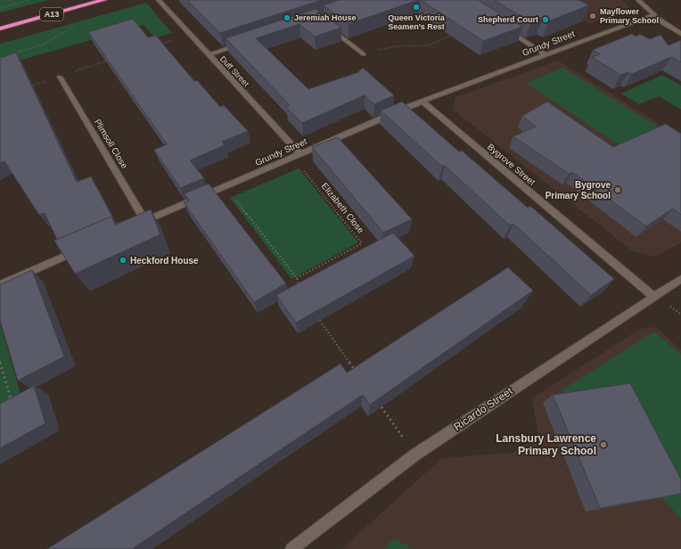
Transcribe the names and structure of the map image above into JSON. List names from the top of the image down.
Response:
{
  "streets": {
    "highway": ["A13"],
    "street": [
      "Grundy Street",
      "Duff Street",
      "Plimsoll Close",
      "Bygrove Street",
      "Ricardo Street"
    ],
    "path": ["Elizabeth Close"]
  },
  "crossings": [
    ["Grundy Street", "Duff Street"],
    ["Grundy Street", "Plimsoll Close"],
    ["Grundy Street", "Bygrove Street"],
    ["Grundy Street", "Elizabeth Close"],
    ["Duff Street", "Elizabeth Close"],
    ["Bygrove Street", "Ricardo Street"]
  ],
  "places": [
    "Queen Victoria Seamen's Rest",
    "Mayflower Primary School",
    "Jeremiah House",
    "Shepherd Court",
    "Bygrove Primary School",
    "Heckford House",
    "Lansbury Lawrence Primary School"
  ]
}
